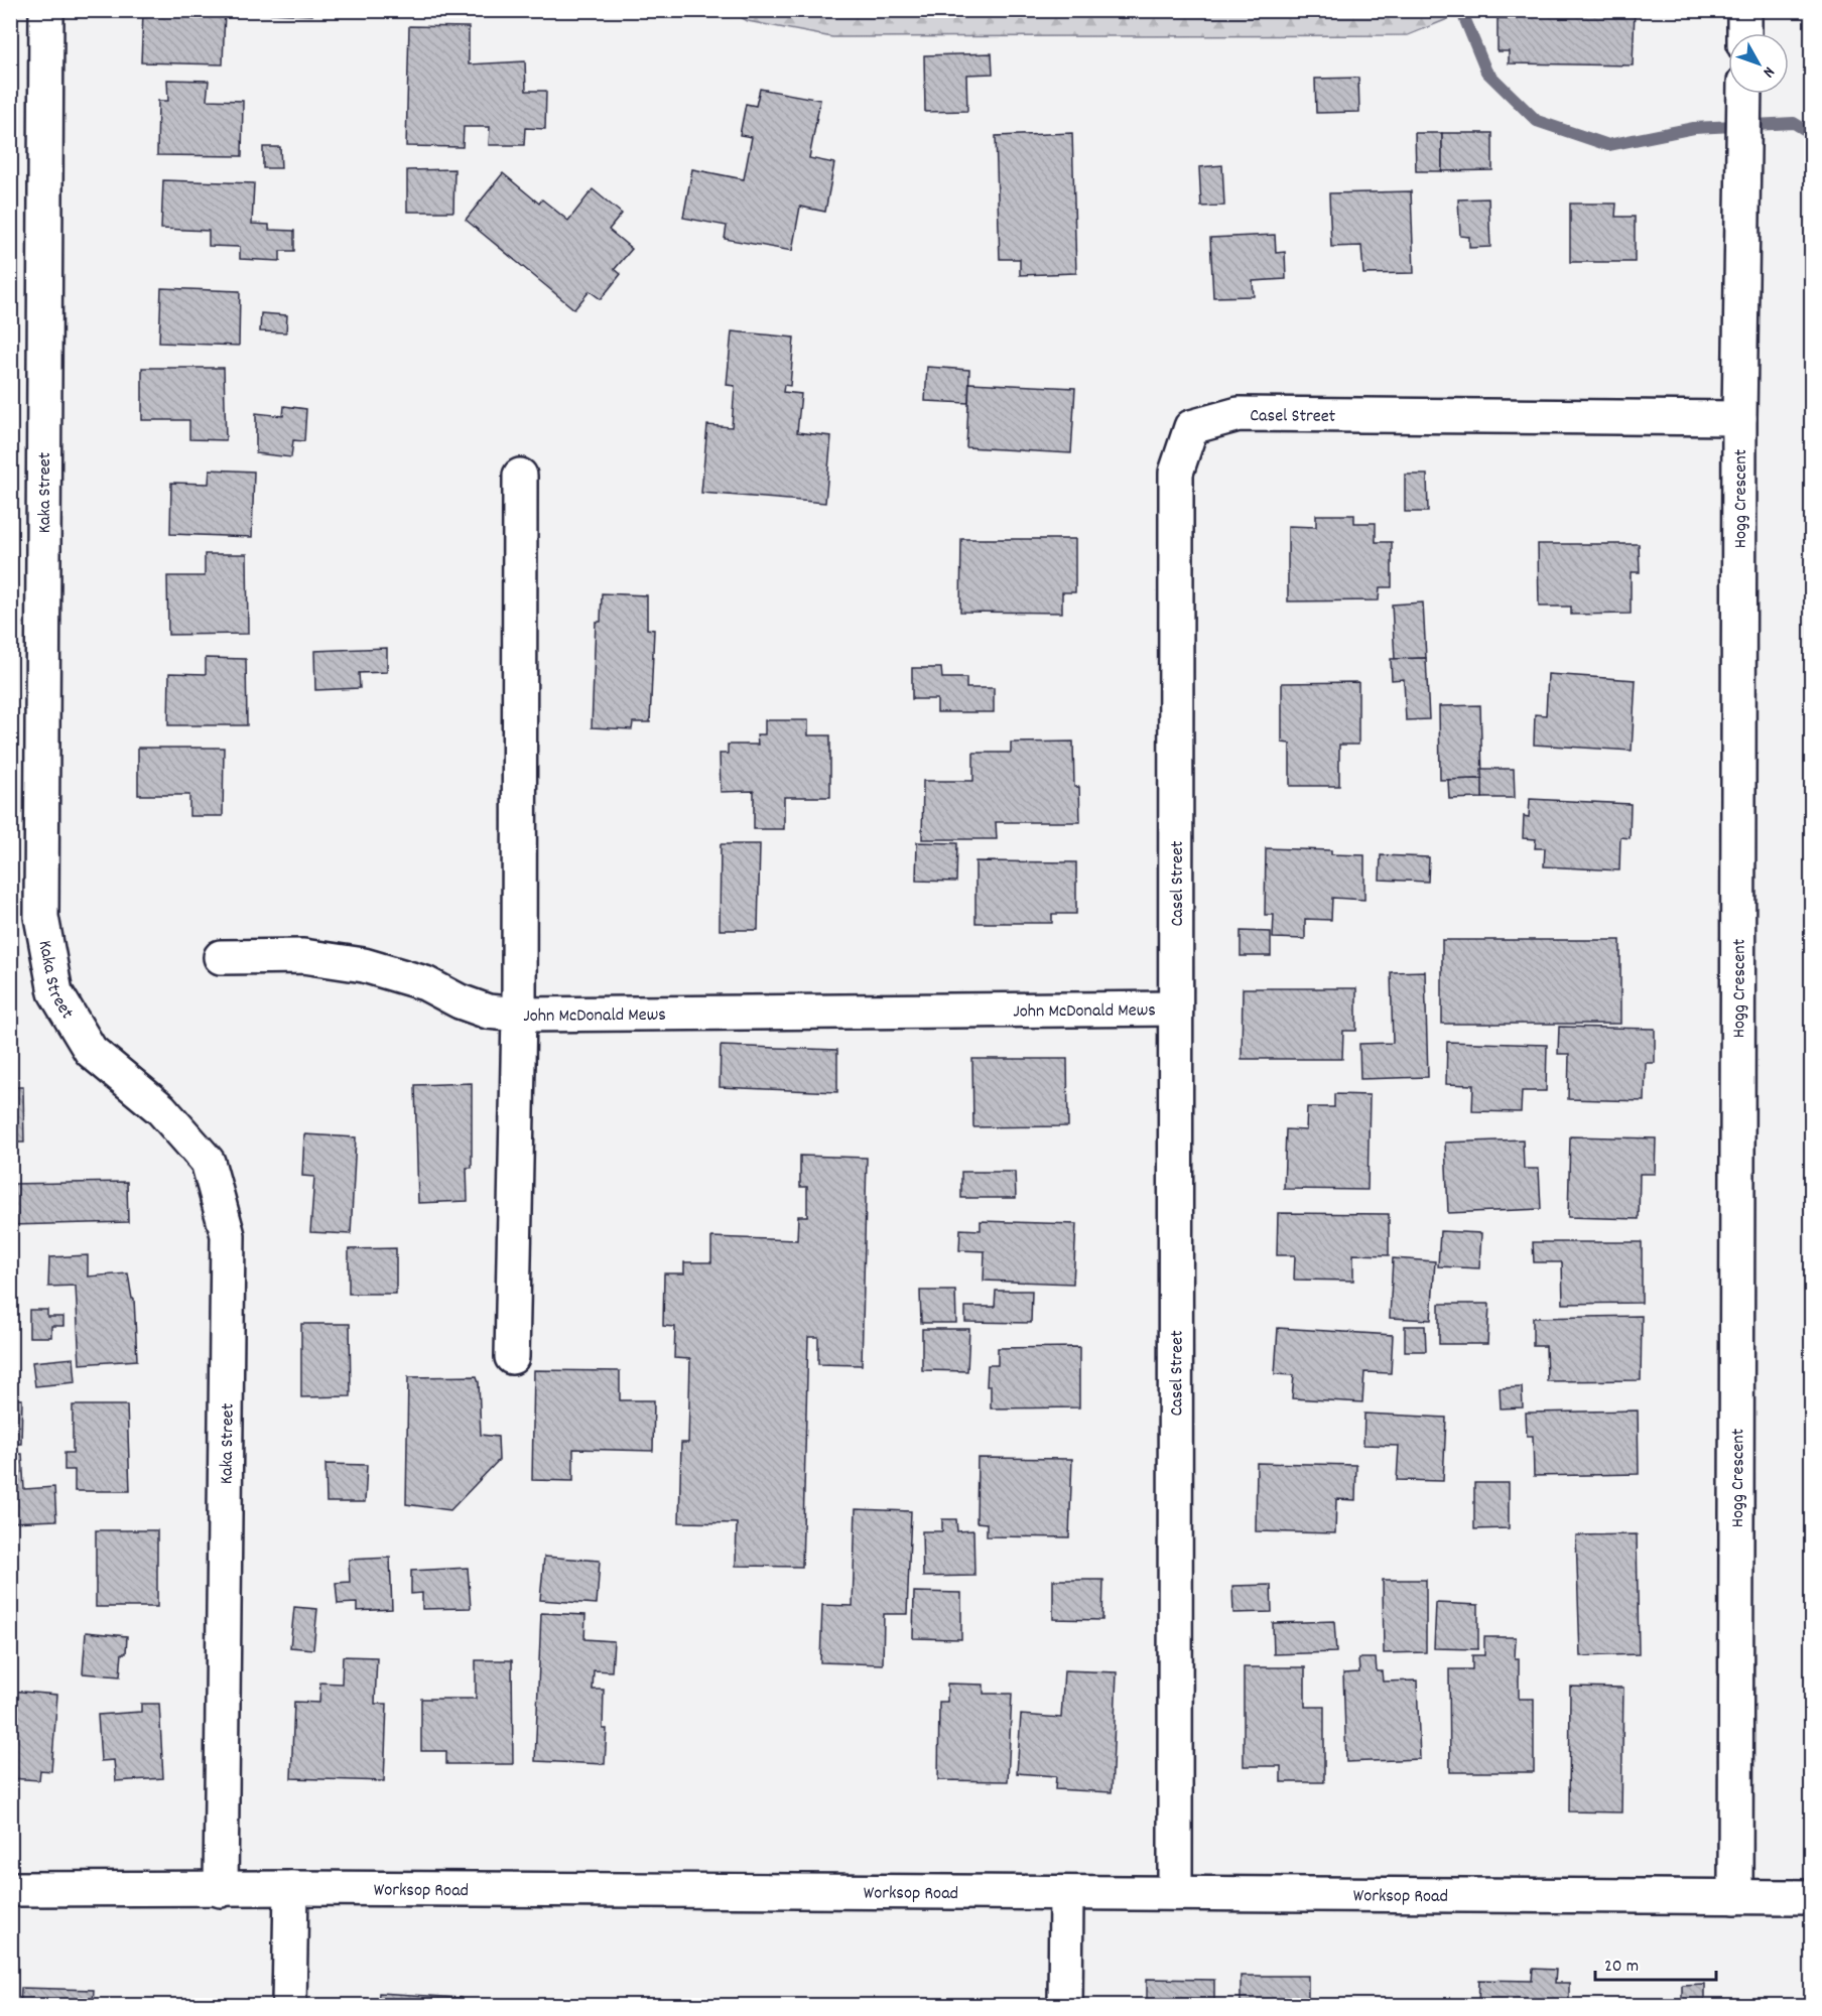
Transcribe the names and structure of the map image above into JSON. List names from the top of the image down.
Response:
{
  "streets": {
    "street": [
      "Casel Street",
      "Kaka Street",
      "Hogg Crescent",
      "John McDonald Mews",
      "Worksop Road"
    ]
  },
  "crossings": [
    ["Casel Street", "Hogg Crescent"],
    ["Casel Street", "John McDonald Mews"],
    ["Casel Street", "Worksop Road"],
    ["Kaka Street", "Worksop Road"],
    ["Hogg Crescent", "Worksop Road"]
  ],
  "scale_bar": "20 m",
  "north": "bottom right"
}
